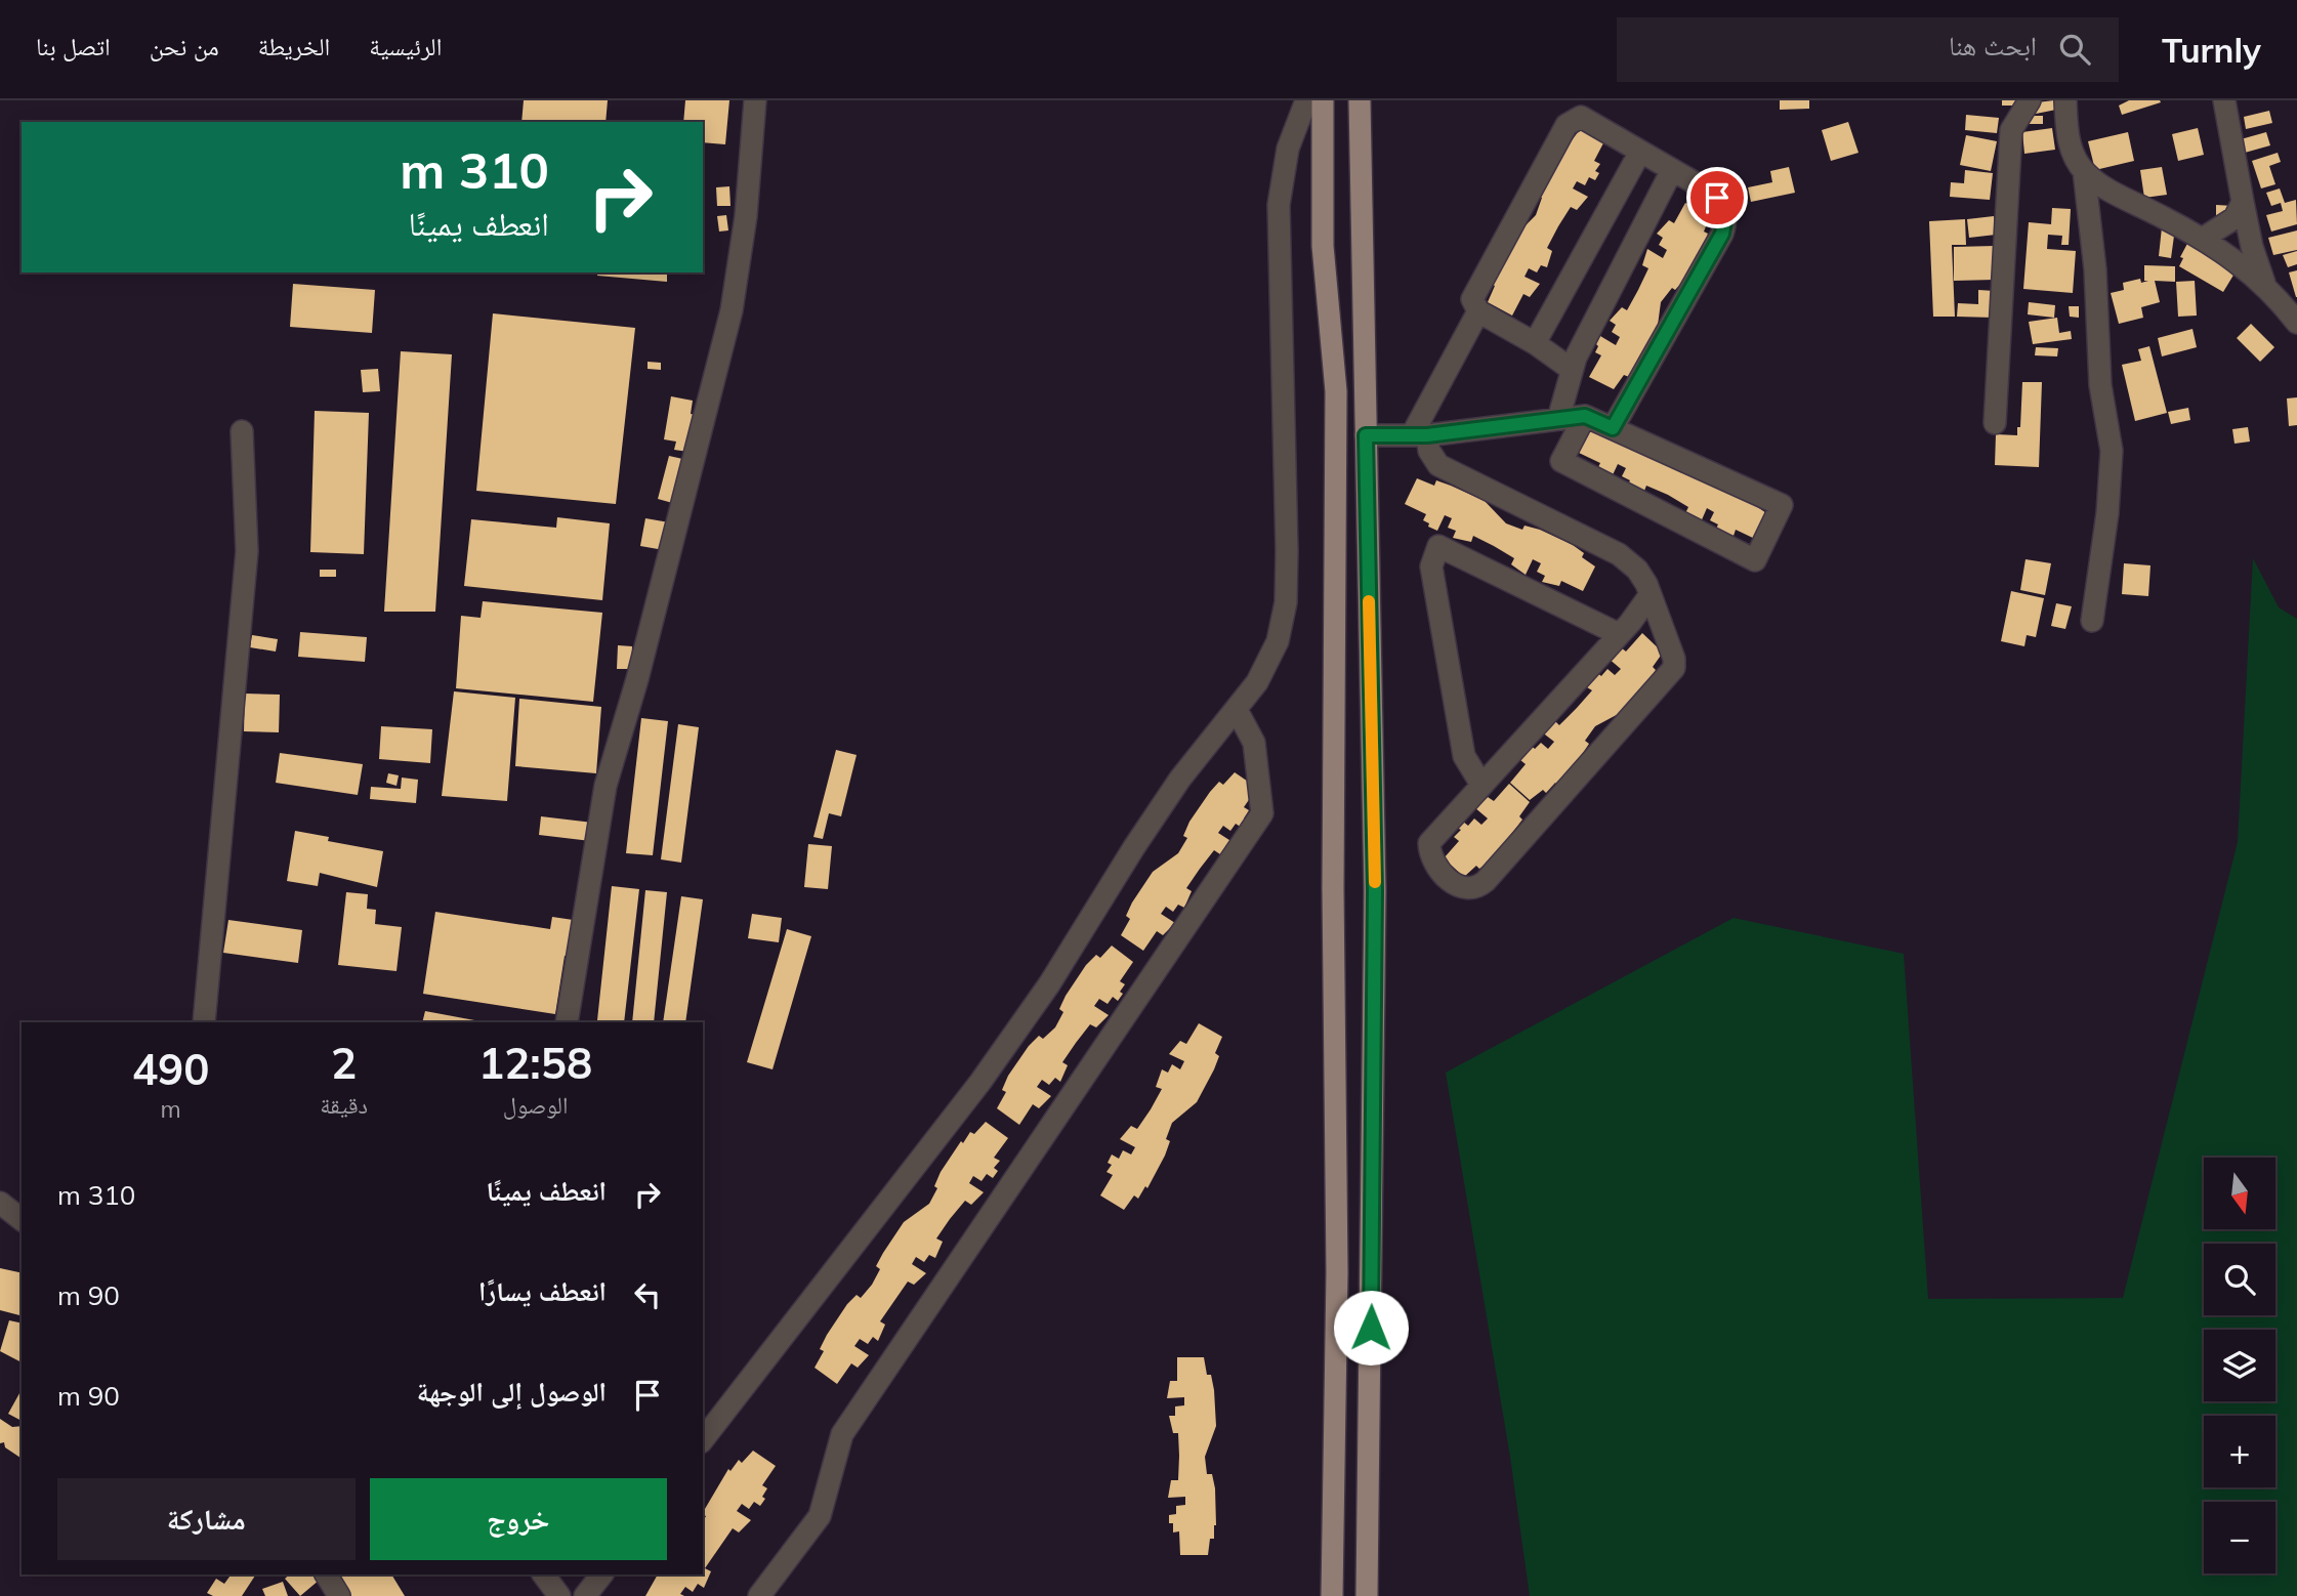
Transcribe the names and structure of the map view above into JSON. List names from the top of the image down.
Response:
{
  "north": "bottom",
  "page": {
    "header": "Turnly",
    "search": "ابحث هنا",
    "nav": [
      "الرئيسية",
      "الخريطة",
      "من نحن",
      "اتصل بنا"
    ],
    "turn": ["310 m", "انعطف يمينًا"],
    "eta": [
      "12:58",
      "الوصول",
      "2",
      "دقيقة",
      "490",
      "m"
    ],
    "list": [
      {
        "name": "انعطف يمينًا",
        "value": "310 m"
      },
      {
        "name": "انعطف يسارًا",
        "value": "90 m"
      },
      {
        "name": "الوصول إلى الوجهة",
        "value": "90 m"
      }
    ],
    "map_buttons": ["+", "−"],
    "buttons": ["خروج", "مشاركة"]
  }
}
